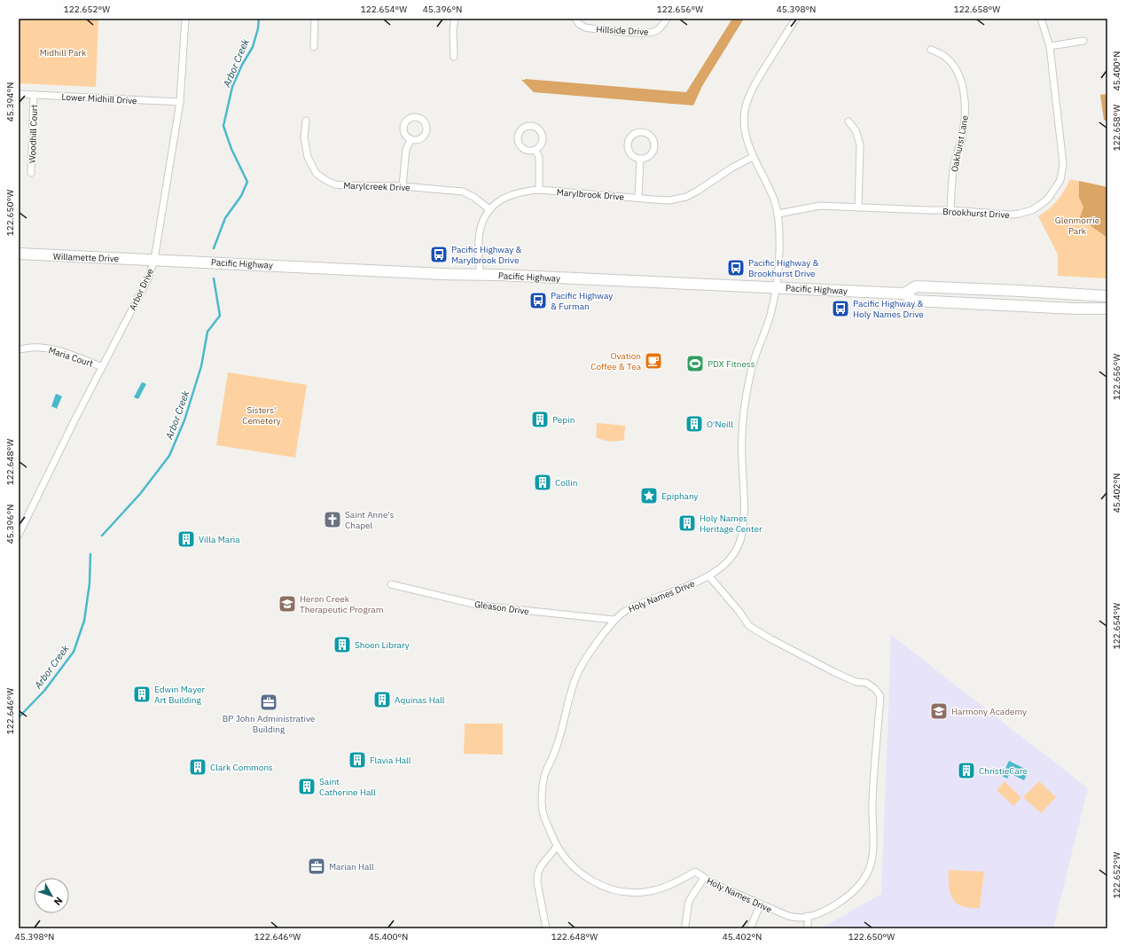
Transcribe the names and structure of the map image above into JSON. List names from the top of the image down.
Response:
{
  "streets": {
    "main road": ["Willamette Drive", "Pacific Highway"],
    "street": [
      "Hillside Drive",
      "Lower Midhill Drive",
      "Woodhill Court",
      "Oakhurst Lane",
      "Marylcreek Drive",
      "Marylbrook Drive",
      "Brookhurst Drive",
      "Arbor Drive",
      "Maria Court",
      "Holy Names Drive",
      "Gleason Drive"
    ]
  },
  "crossings": [
    ["Lower Midhill Drive", "Woodhill Court"],
    ["Lower Midhill Drive", "Arbor Drive"],
    ["Oakhurst Lane", "Brookhurst Drive"],
    ["Marylcreek Drive", "Marylbrook Drive"],
    ["Marylbrook Drive", "Pacific Highway"],
    ["Willamette Drive", "Pacific Highway"],
    ["Willamette Drive", "Arbor Drive"],
    ["Pacific Highway", "Arbor Drive"],
    ["Pacific Highway", "Holy Names Drive"],
    ["Arbor Drive", "Maria Court"],
    ["Holy Names Drive", "Gleason Drive"]
  ],
  "water": ["Arbor Creek"],
  "parks": ["Midhill Park", "Glenmorrie Park", "Sisters' Cemetery"],
  "places": {
    "bus stop": [
      "Pacific Highway & Marylbrook Drive",
      "Pacific Highway & Brookhurst Drive",
      "Pacific Highway & Furman",
      "Pacific Highway & Holy Names Drive"
    ],
    "cafe": ["Ovation Coffee & Tea"],
    "sports": ["PDX Fitness"],
    "building": [
      "Pepin",
      "O'Neill",
      "Collin",
      "Holy Names Heritage Center",
      "Villa Maria",
      "Shoen Library",
      "Edwin Mayer Art Building",
      "Aquinas Hall",
      "Flavia Hall",
      "Clark Commons",
      "ChristieCare",
      "Saint Catherine Hall"
    ],
    "place": ["Epiphany"],
    "church": ["Saint Anne's Chapel"],
    "school or university": ["Heron Creek Therapeutic Program", "Harmony Academy"],
    "office": ["BP John Administrative Building", "Marian Hall"]
  },
  "north": "bottom right",
  "coordinates": [
    "122.652°W",
    "122.654°W",
    "45.396°N",
    "122.656°W",
    "45.398°N",
    "122.658°W",
    "45.400°N",
    "45.394°N",
    "122.650°W",
    "122.648°W",
    "45.402°N",
    "122.646°W"
  ]
}
